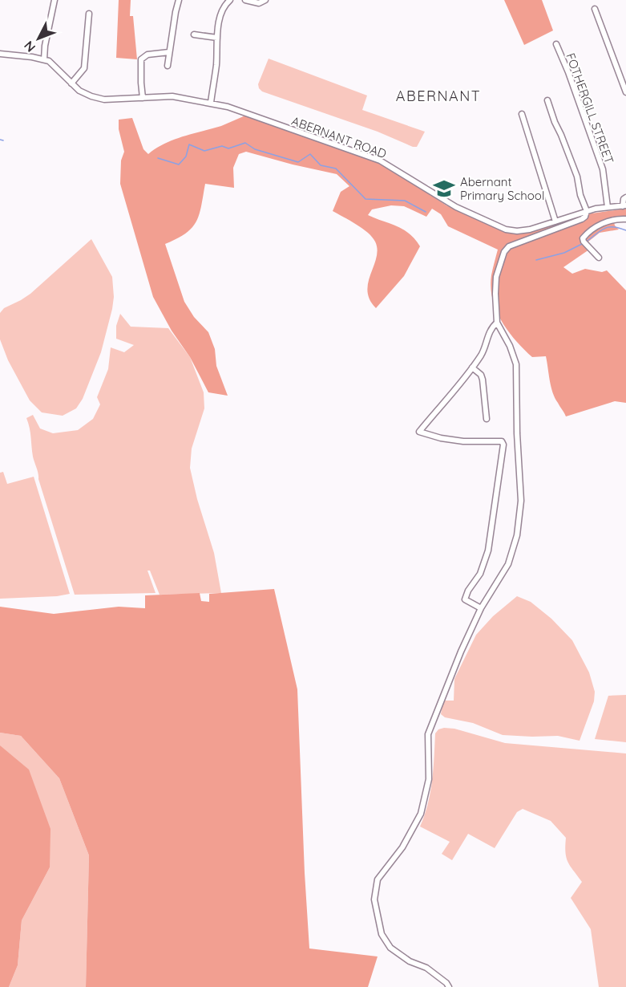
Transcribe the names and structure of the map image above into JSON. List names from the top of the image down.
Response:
{
  "streets": {
    "street": ["FOTHERGILL STREET", "ABERNANT ROAD"]
  },
  "crossings": [
    ["FOTHERGILL STREET", "ABERNANT ROAD"]
  ],
  "districts": ["ABERNANT"],
  "places": {
    "school or university": ["Abernant Primary School"]
  },
  "north": "bottom left"
}
